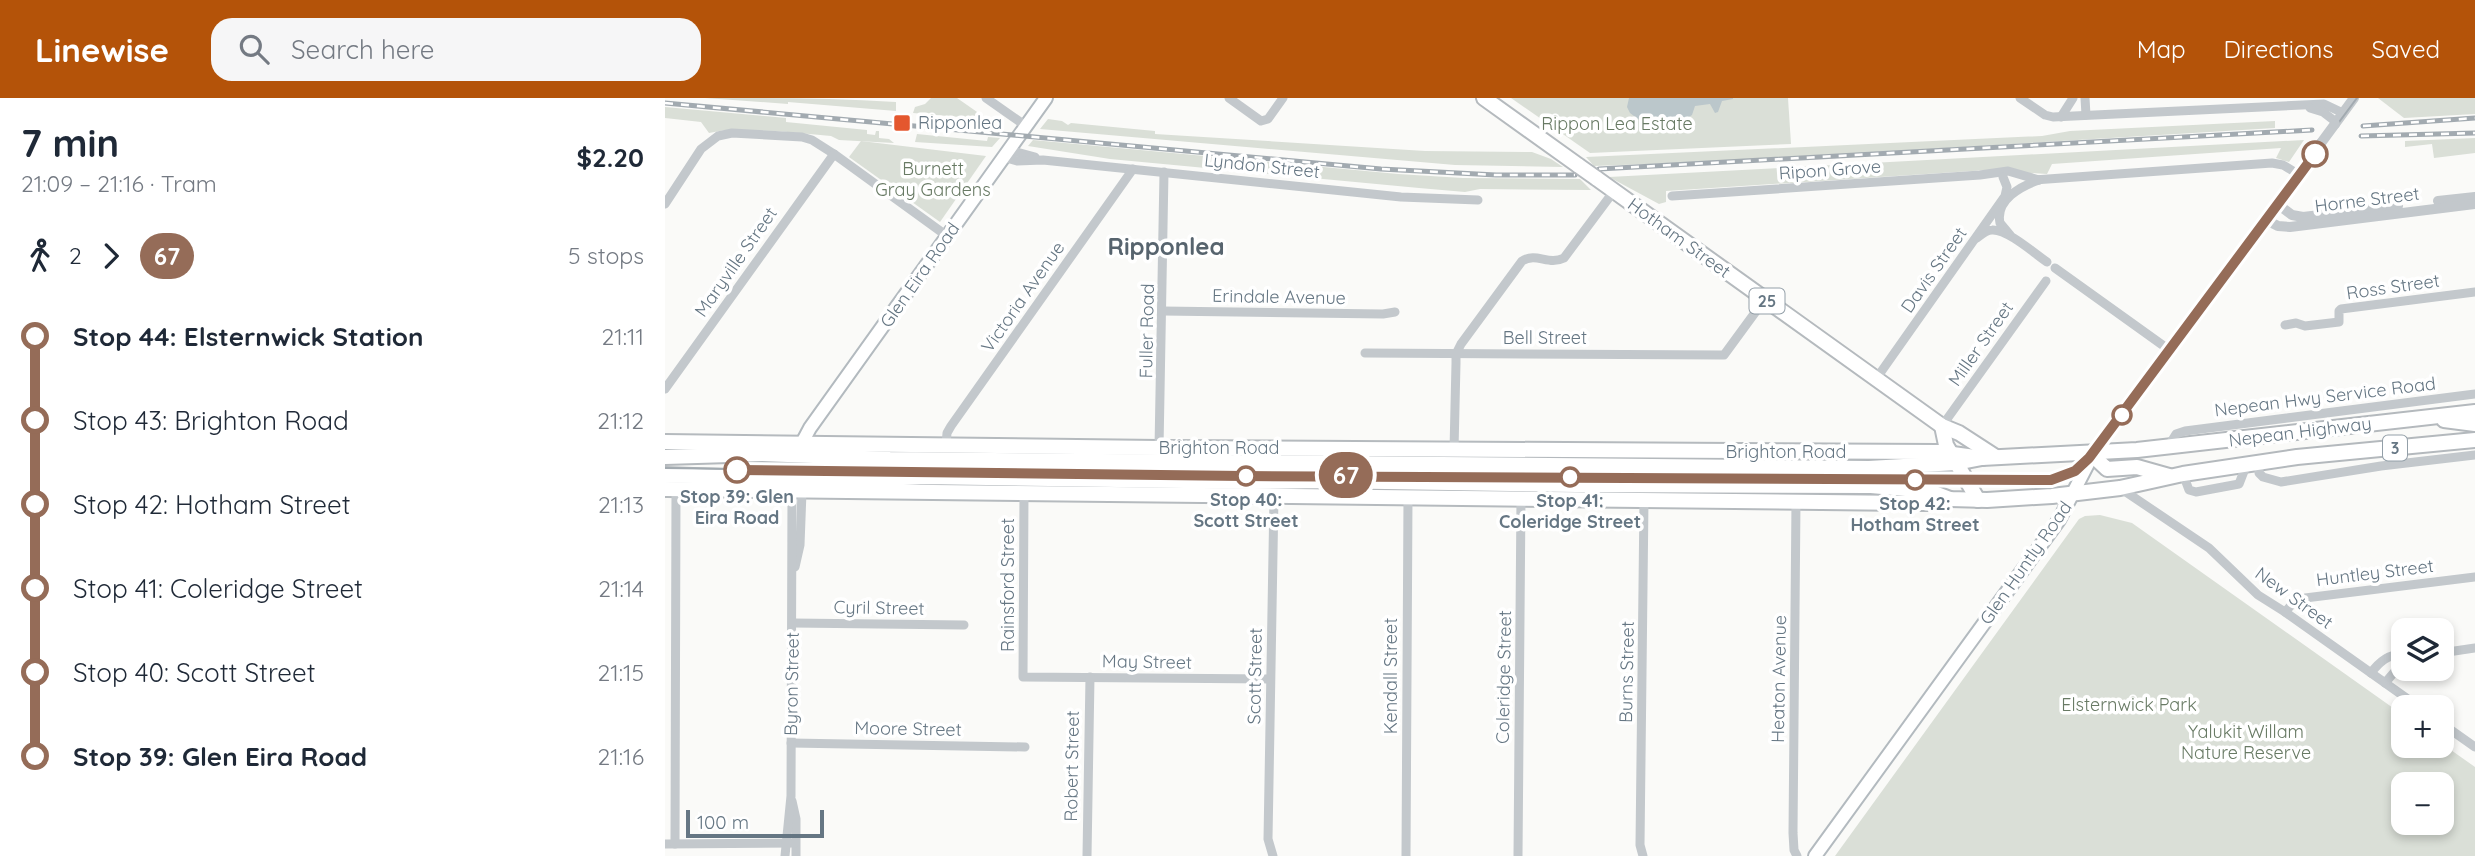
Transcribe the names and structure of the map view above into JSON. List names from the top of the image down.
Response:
{
  "streets": {
    "main road": [
      "Hotham Street",
      "Glen Eira Road",
      "25",
      "Nepean Highway",
      "Brighton Road",
      "3",
      "Glen Huntly Road"
    ],
    "street": [
      "Lyndon Street",
      "Ripon Grove",
      "Horne Street",
      "Maryville Street",
      "Davis Street",
      "Ross Street",
      "Victoria Avenue",
      "Erindale Avenue",
      "Fuller Road",
      "Bell Street",
      "Miller Street",
      "Nepean Hwy Service Road",
      "Huntley Street",
      "Rainsford Street",
      "New Street",
      "Cyril Street",
      "May Street",
      "Burns Street",
      "Scott Street",
      "Kendall Street",
      "Coleridge Street",
      "Heaton Avenue",
      "Byron Street",
      "Moore Street",
      "Robert Street"
    ]
  },
  "crossings": [
    ["Lyndon Street", "Glen Eira Road"],
    ["Lyndon Street", "Victoria Avenue"],
    ["Lyndon Street", "Fuller Road"],
    ["Ripon Grove", "Davis Street"],
    ["Ripon Grove", "Glen Huntly Road"],
    ["Horne Street", "Glen Huntly Road"],
    ["Hotham Street", "Davis Street"],
    ["Hotham Street", "Bell Street"],
    ["Hotham Street", "Miller Street"],
    ["Hotham Street", "Brighton Road"],
    ["Glen Eira Road", "Brighton Road"],
    ["Glen Eira Road", "Byron Street"],
    ["Victoria Avenue", "Brighton Road"],
    ["Erindale Avenue", "Fuller Road"],
    ["Fuller Road", "Brighton Road"],
    ["Nepean Hwy Service Road", "Nepean Highway"],
    ["Nepean Highway", "Brighton Road"],
    ["Nepean Highway", "Glen Huntly Road"],
    ["Nepean Highway", "New Street"],
    ["Brighton Road", "Glen Huntly Road"],
    ["Brighton Road", "Rainsford Street"],
    ["Brighton Road", "Burns Street"],
    ["Brighton Road", "Scott Street"],
    ["Brighton Road", "Kendall Street"],
    ["Brighton Road", "Coleridge Street"],
    ["Brighton Road", "Heaton Avenue"],
    ["Brighton Road", "Byron Street"],
    ["Huntley Street", "New Street"],
    ["Rainsford Street", "May Street"],
    ["Cyril Street", "Byron Street"],
    ["May Street", "Scott Street"],
    ["May Street", "Robert Street"],
    ["Byron Street", "Moore Street"]
  ],
  "districts": ["Ripponlea"],
  "parks": [
    "Rippon Lea Estate",
    "Burnett Gray Gardens",
    "Elsternwick Park",
    "Yalukit Willam Nature Reserve"
  ],
  "places": {
    "transit": ["Ripponlea"],
    "other": [
      "Stop 39: Glen Eira Road",
      "Stop 40: Scott Street",
      "Stop 41: Coleridge Street",
      "Stop 42: Hotham Street"
    ]
  },
  "lines": ["tram line 67"],
  "scale_bar": "100 m",
  "page": {
    "header": "Linewise",
    "search": "Search here",
    "nav": ["Map", "Directions", "Saved"],
    "heading": ["7 min", "21:09 – 21:16 · Tram", "$2.20"],
    "on_map": "67",
    "legs": ["2", "67", "5 stops"],
    "list": [
      {
        "name": "Stop 44: Elsternwick Station",
        "value": "21:11"
      },
      {
        "name": "Stop 43: Brighton Road",
        "value": "21:12"
      },
      {
        "name": "Stop 42: Hotham Street",
        "value": "21:13"
      },
      {
        "name": "Stop 41: Coleridge Street",
        "value": "21:14"
      },
      {
        "name": "Stop 40: Scott Street",
        "value": "21:15"
      },
      {
        "name": "Stop 39: Glen Eira Road",
        "value": "21:16"
      }
    ],
    "map_buttons": ["+", "−"],
    "scale": "100 m"
  }
}
